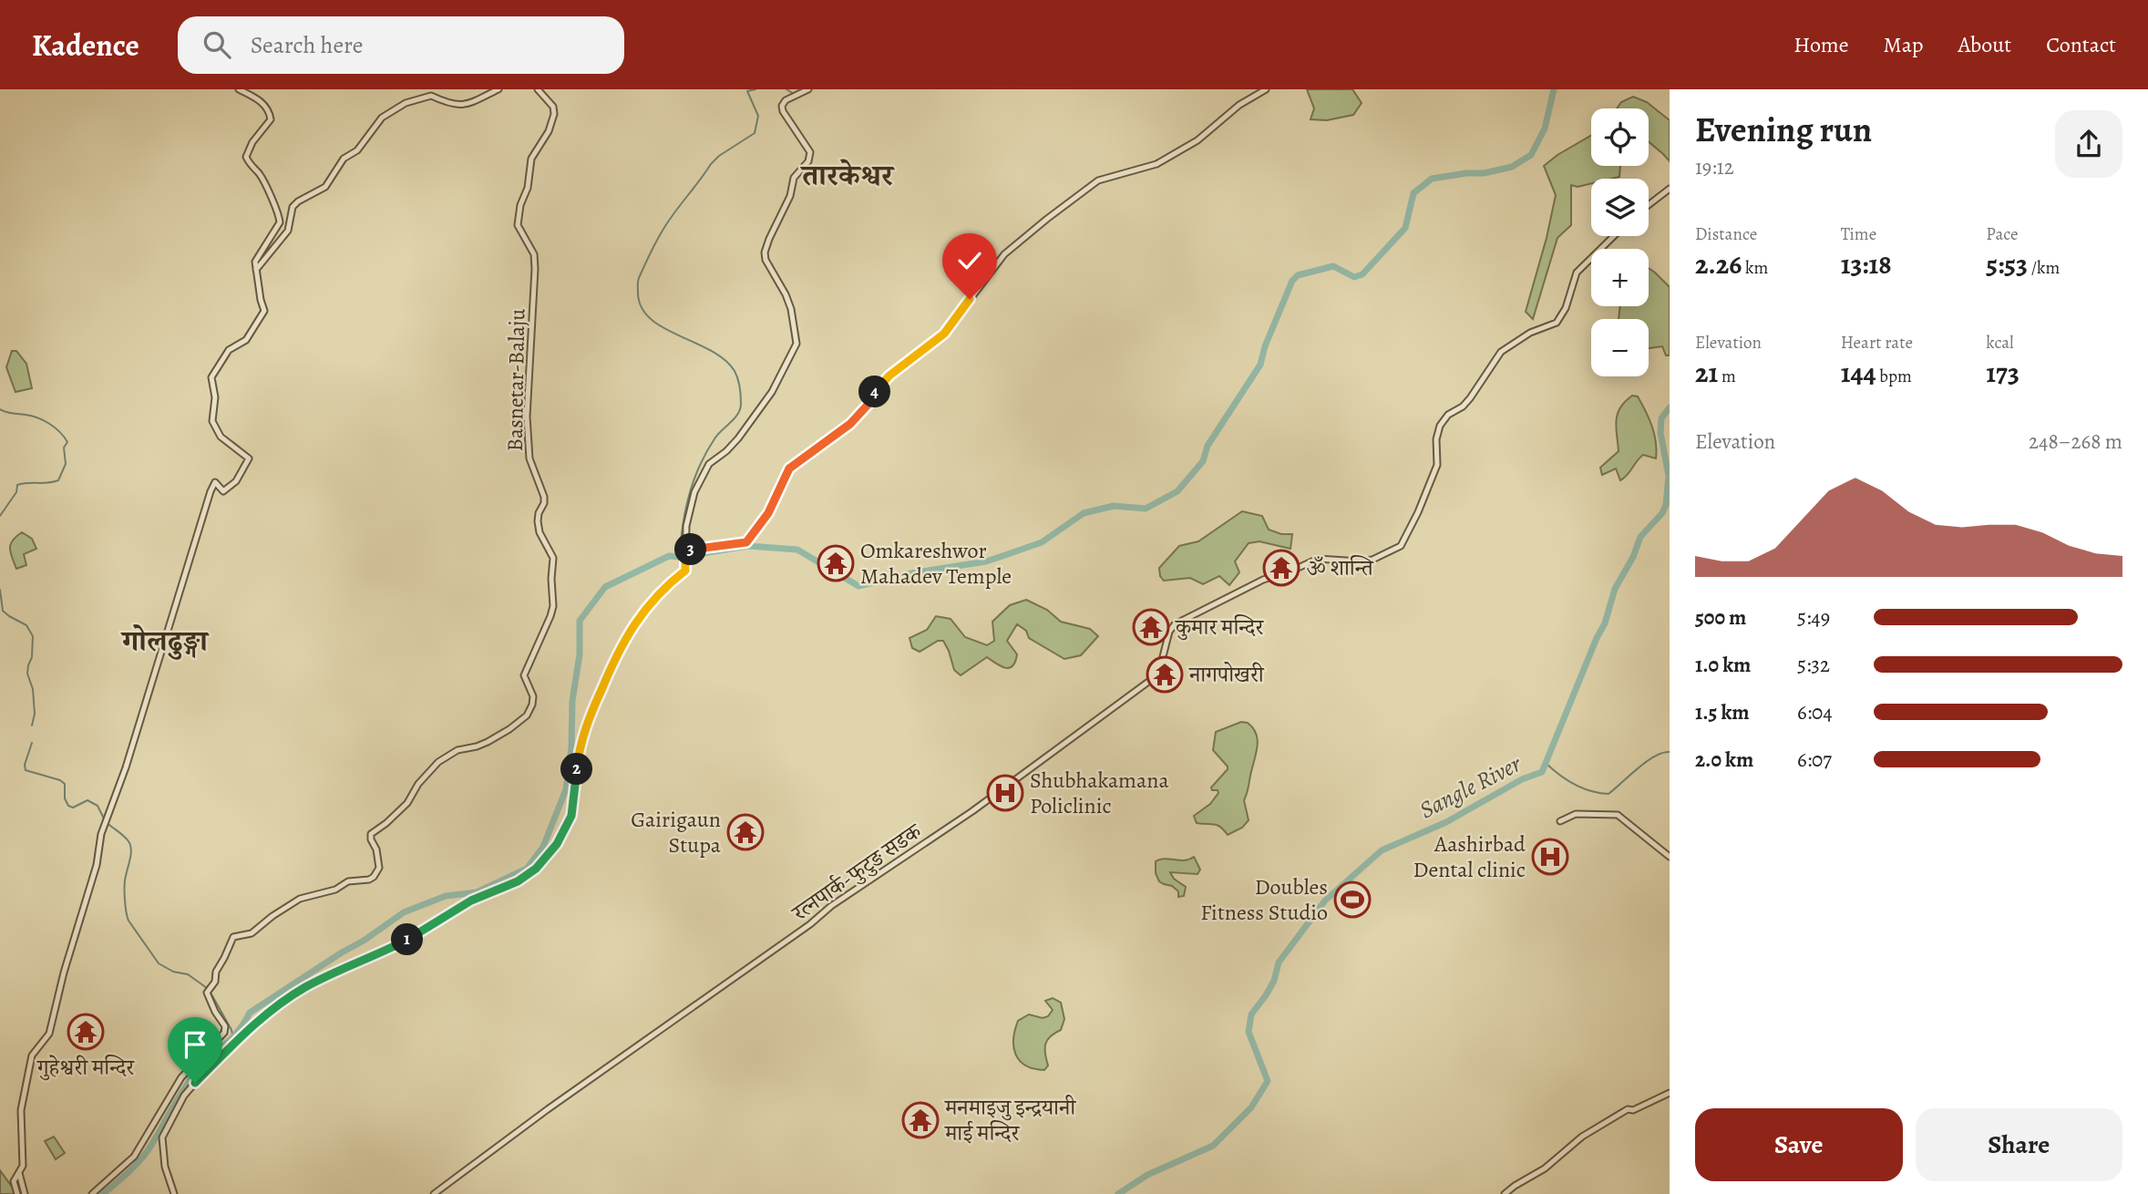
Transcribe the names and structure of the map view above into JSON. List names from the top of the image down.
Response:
{
  "streets": {
    "street": ["Basnetar-Balaju", "रत्नपार्क-फुटुङ सडक"]
  },
  "districts": ["तारकेश्वर", "गोलढुङ्गा"],
  "water": ["Sangle River"],
  "places": {
    "temple": [
      "Omkareshwor Mahadev Temple",
      "ॐ शान्ति",
      "कुमार मन्दिर",
      "नागपोखरी",
      "Gairigaun Stupa",
      "गुहेश्वरी मन्दिर",
      "मनमाइजु इन्द्रयानी माई मन्दिर"
    ],
    "hospital": ["Shubhakamana Policlinic", "Aashirbad Dental clinic"],
    "sports": ["Doubles Fitness Studio"]
  },
  "page": {
    "header": "Kadence",
    "search": "Search here",
    "nav": [
      "Home",
      "Map",
      "About",
      "Contact"
    ],
    "heading": ["Evening run", "19:12"],
    "map_buttons": ["+", "−"],
    "stats": [
      ["Distance", "2.26 km"],
      ["Time", "13:18"],
      ["Pace", "5:53 /km"],
      ["Elevation", "21 m"],
      ["Heart rate", "144 bpm"],
      ["kcal", "173"]
    ],
    "pins": [
      "4",
      "3",
      "2",
      "1"
    ],
    "chart": ["Elevation", "248–268 m"],
    "list": [
      {
        "name": "500 m",
        "note": "5:49"
      },
      {
        "name": "1.0 km",
        "note": "5:32"
      },
      {
        "name": "1.5 km",
        "note": "6:04"
      },
      {
        "name": "2.0 km",
        "note": "6:07"
      }
    ],
    "buttons": ["Save", "Share"]
  }
}
